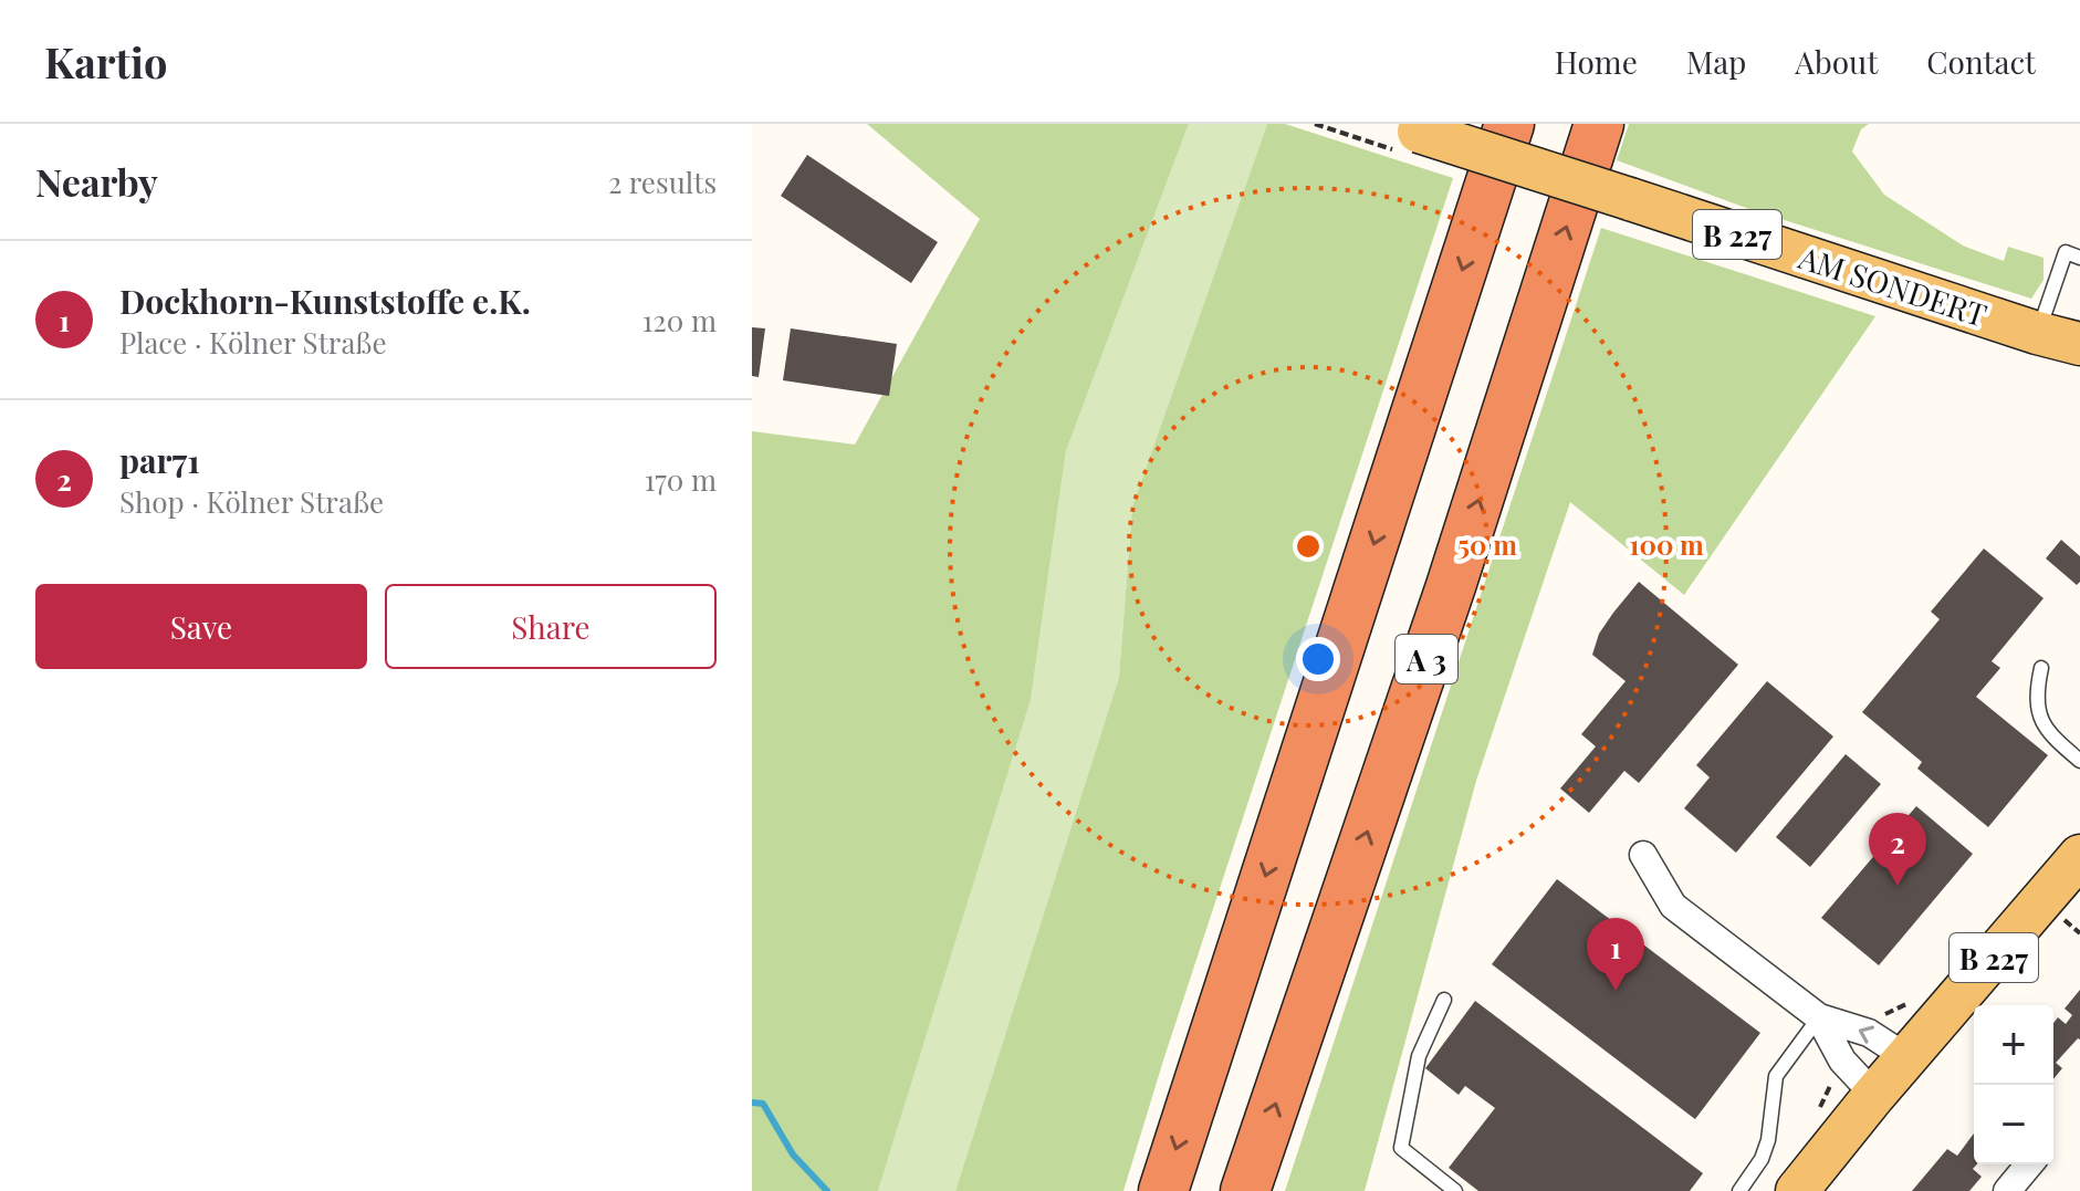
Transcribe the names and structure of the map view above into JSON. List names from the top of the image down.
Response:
{
  "streets": {
    "highway": ["A 3"],
    "main road": ["B 227", "AM SONDERT"]
  },
  "page": {
    "header": "Kartio",
    "nav": [
      "Home",
      "Map",
      "About",
      "Contact"
    ],
    "heading": ["Nearby", "2 results"],
    "list": [
      {
        "mark": "1",
        "name": "Dockhorn-Kunststoffe e.K.",
        "note": "Place · Kölner Straße",
        "value": "120 m"
      },
      {
        "mark": "2",
        "name": "par71",
        "note": "Shop · Kölner Straße",
        "value": "170 m"
      }
    ],
    "buttons": ["Save", "Share"],
    "pins": ["2", "1"],
    "map_buttons": ["+", "−"]
  },
  "rings": ["50 m", "100 m"]
}
